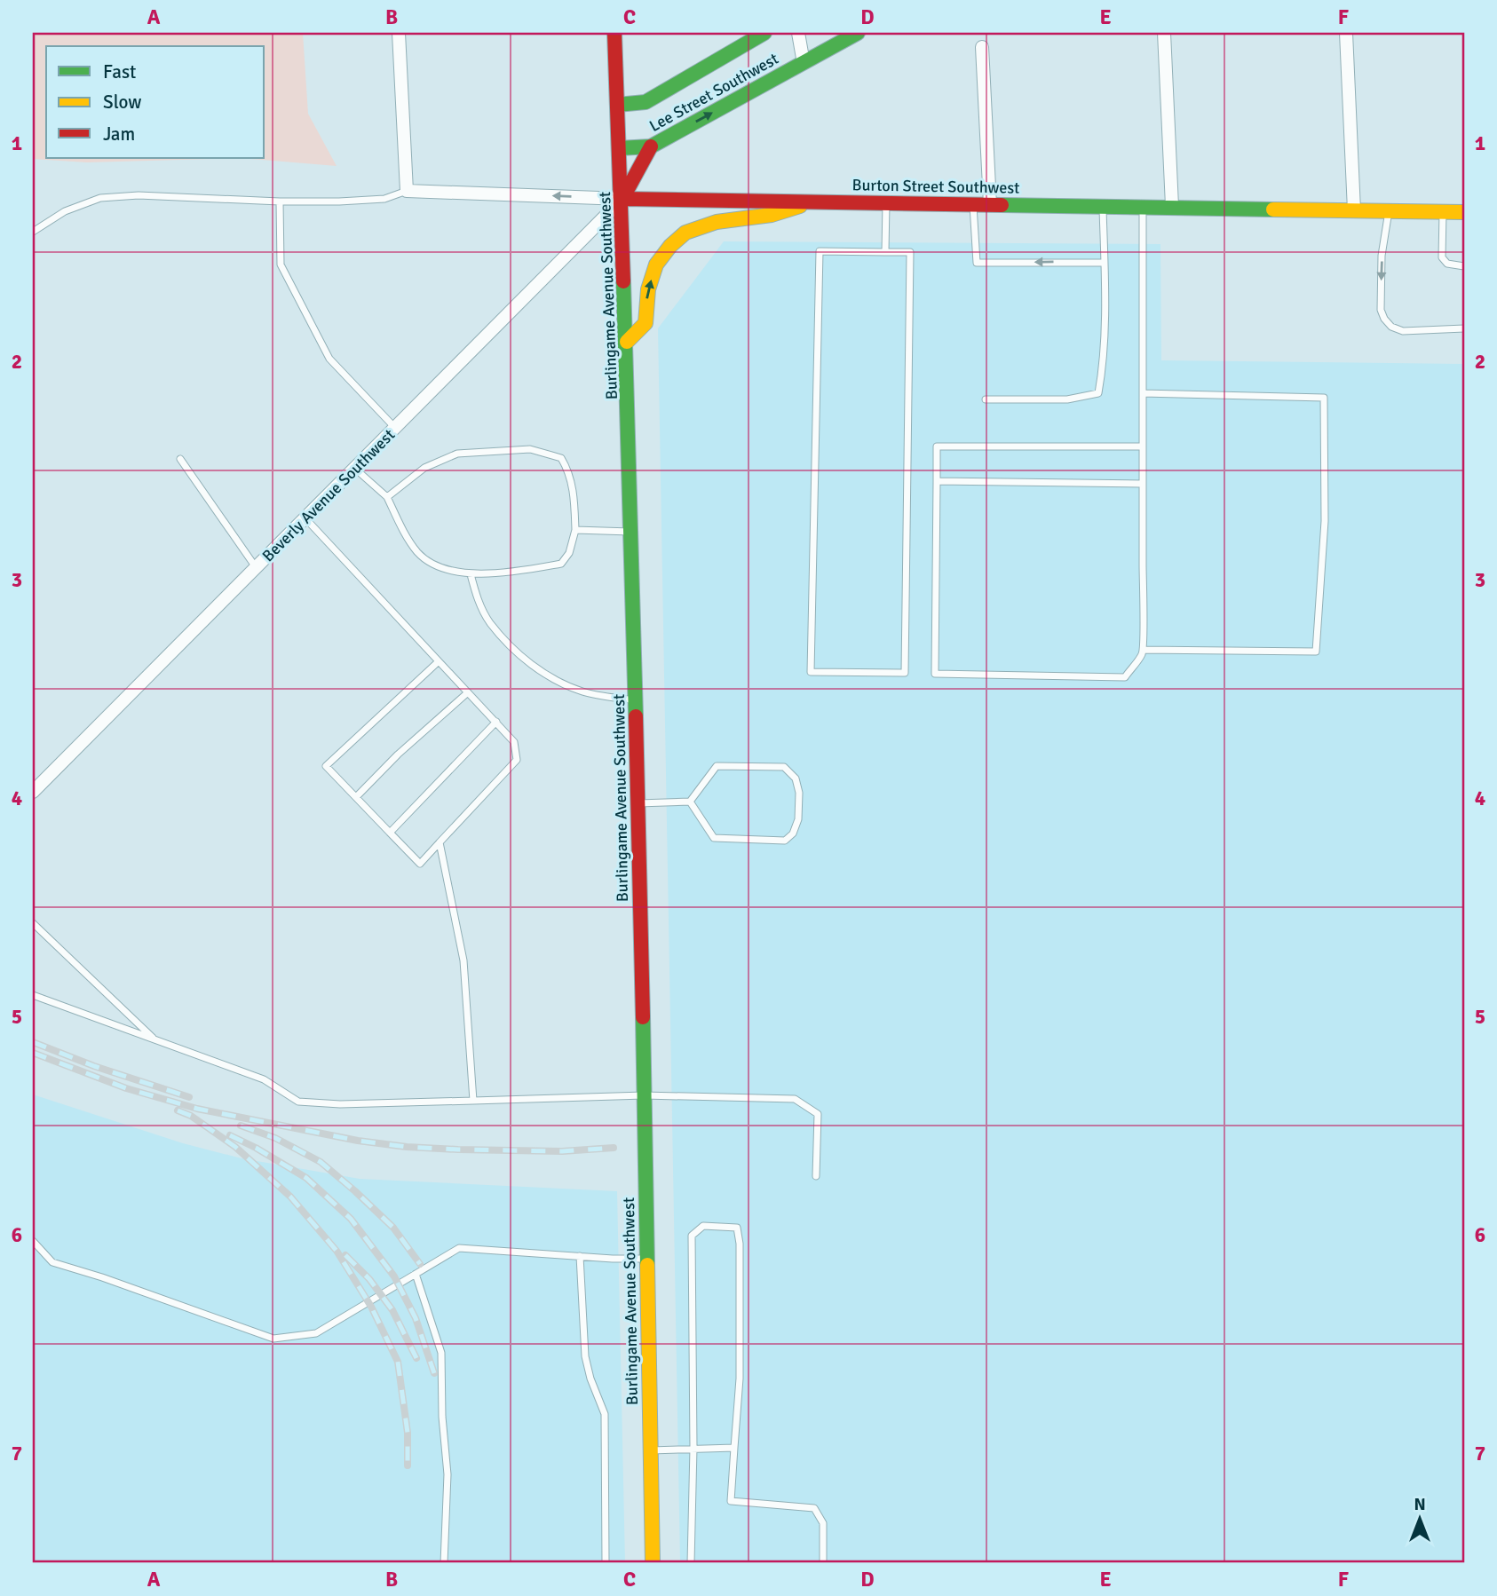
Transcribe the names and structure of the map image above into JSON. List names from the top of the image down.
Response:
{
  "streets": {
    "street": [
      "Lee Street Southwest",
      "Burton Street Southwest",
      "Burlingame Avenue Southwest",
      "Beverly Avenue Southwest"
    ]
  },
  "crossings": [
    ["Lee Street Southwest", "Burton Street Southwest"],
    ["Lee Street Southwest", "Burlingame Avenue Southwest"],
    ["Lee Street Southwest", "Beverly Avenue Southwest"],
    ["Burton Street Southwest", "Burlingame Avenue Southwest"],
    ["Burton Street Southwest", "Beverly Avenue Southwest"],
    ["Burlingame Avenue Southwest", "Beverly Avenue Southwest"]
  ],
  "legend": ["Fast", "Slow", "Jam"],
  "north": "top",
  "grid": {
    "columns": [
      "A",
      "B",
      "C",
      "D",
      "E",
      "F"
    ],
    "rows": [
      "1",
      "2",
      "3",
      "4",
      "5",
      "6",
      "7"
    ]
  }
}
